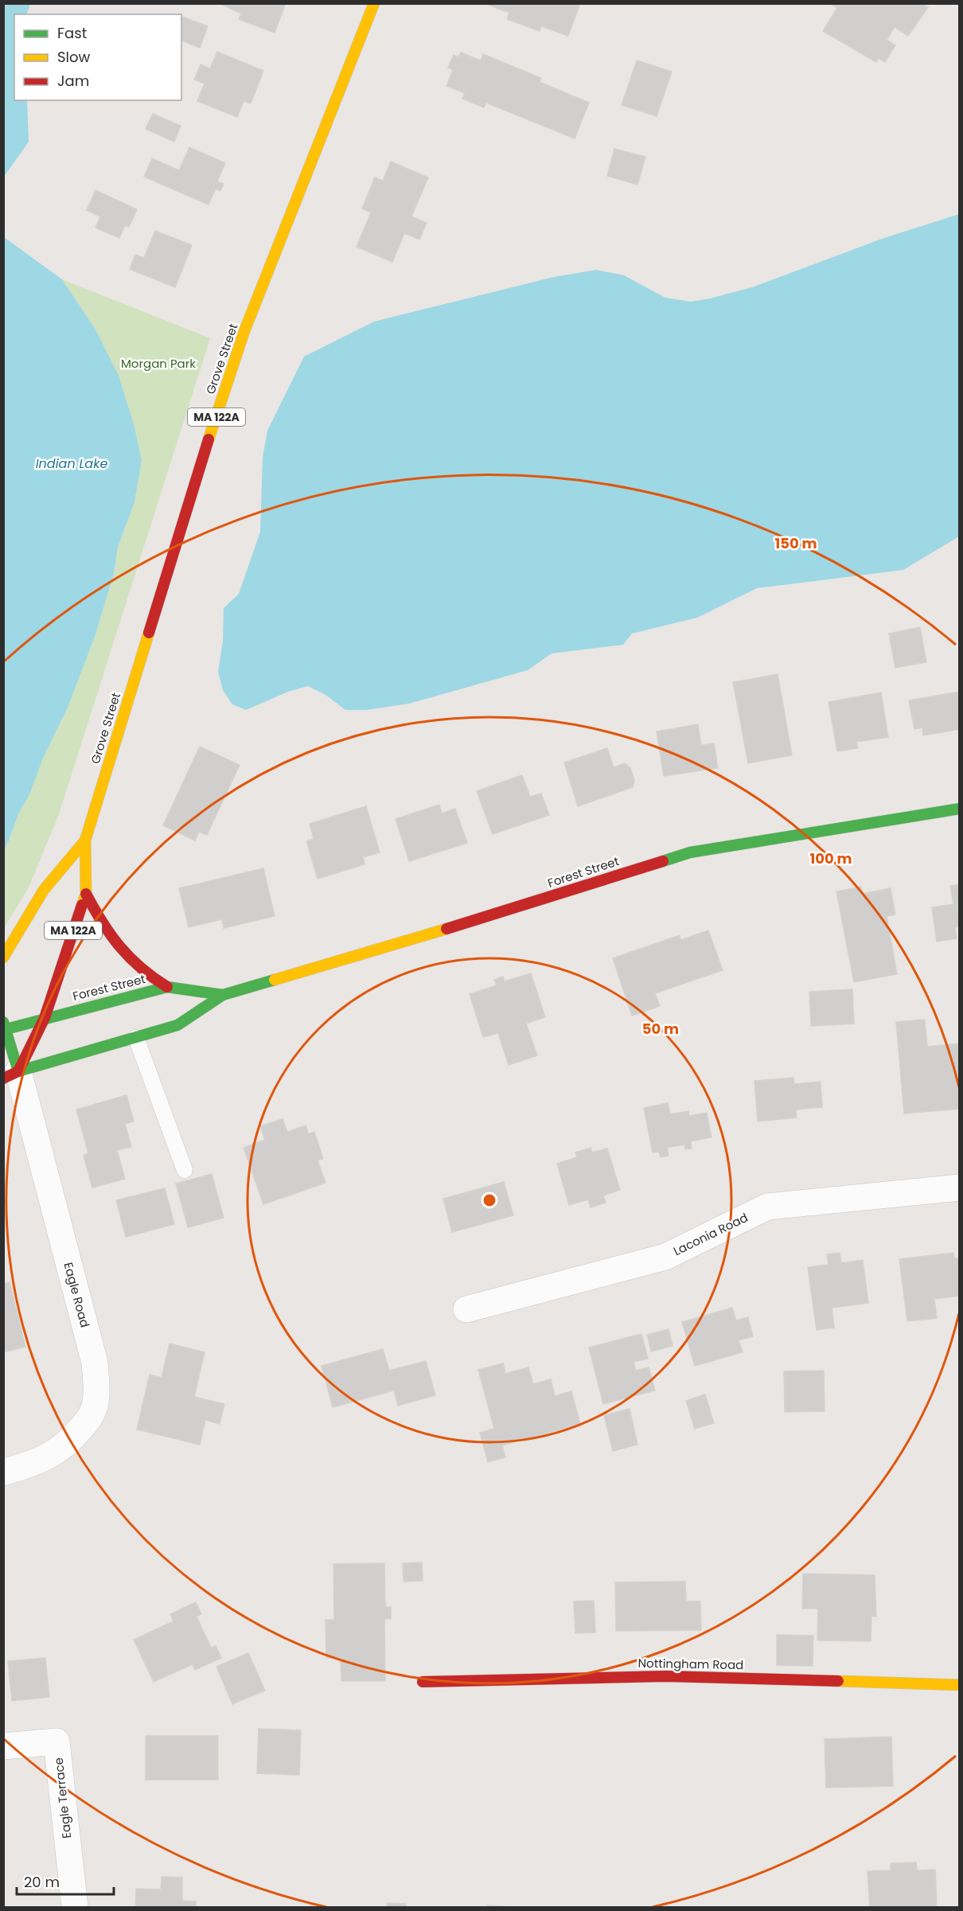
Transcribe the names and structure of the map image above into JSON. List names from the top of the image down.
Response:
{
  "streets": {
    "main road": [
      "Grove Street",
      "MA 122A",
      "Forest Street",
      "Nottingham Road"
    ],
    "street": ["Laconia Road", "Eagle Road", "Eagle Terrace"]
  },
  "crossings": [
    ["Grove Street", "Forest Street"],
    ["Grove Street", "Eagle Road"],
    ["Forest Street", "Eagle Road"]
  ],
  "water": ["Indian Lake"],
  "parks": ["Morgan Park"],
  "legend": ["Fast", "Slow", "Jam"],
  "scale_bar": "20 m",
  "rings": ["150 m", "100 m", "50 m"]
}
